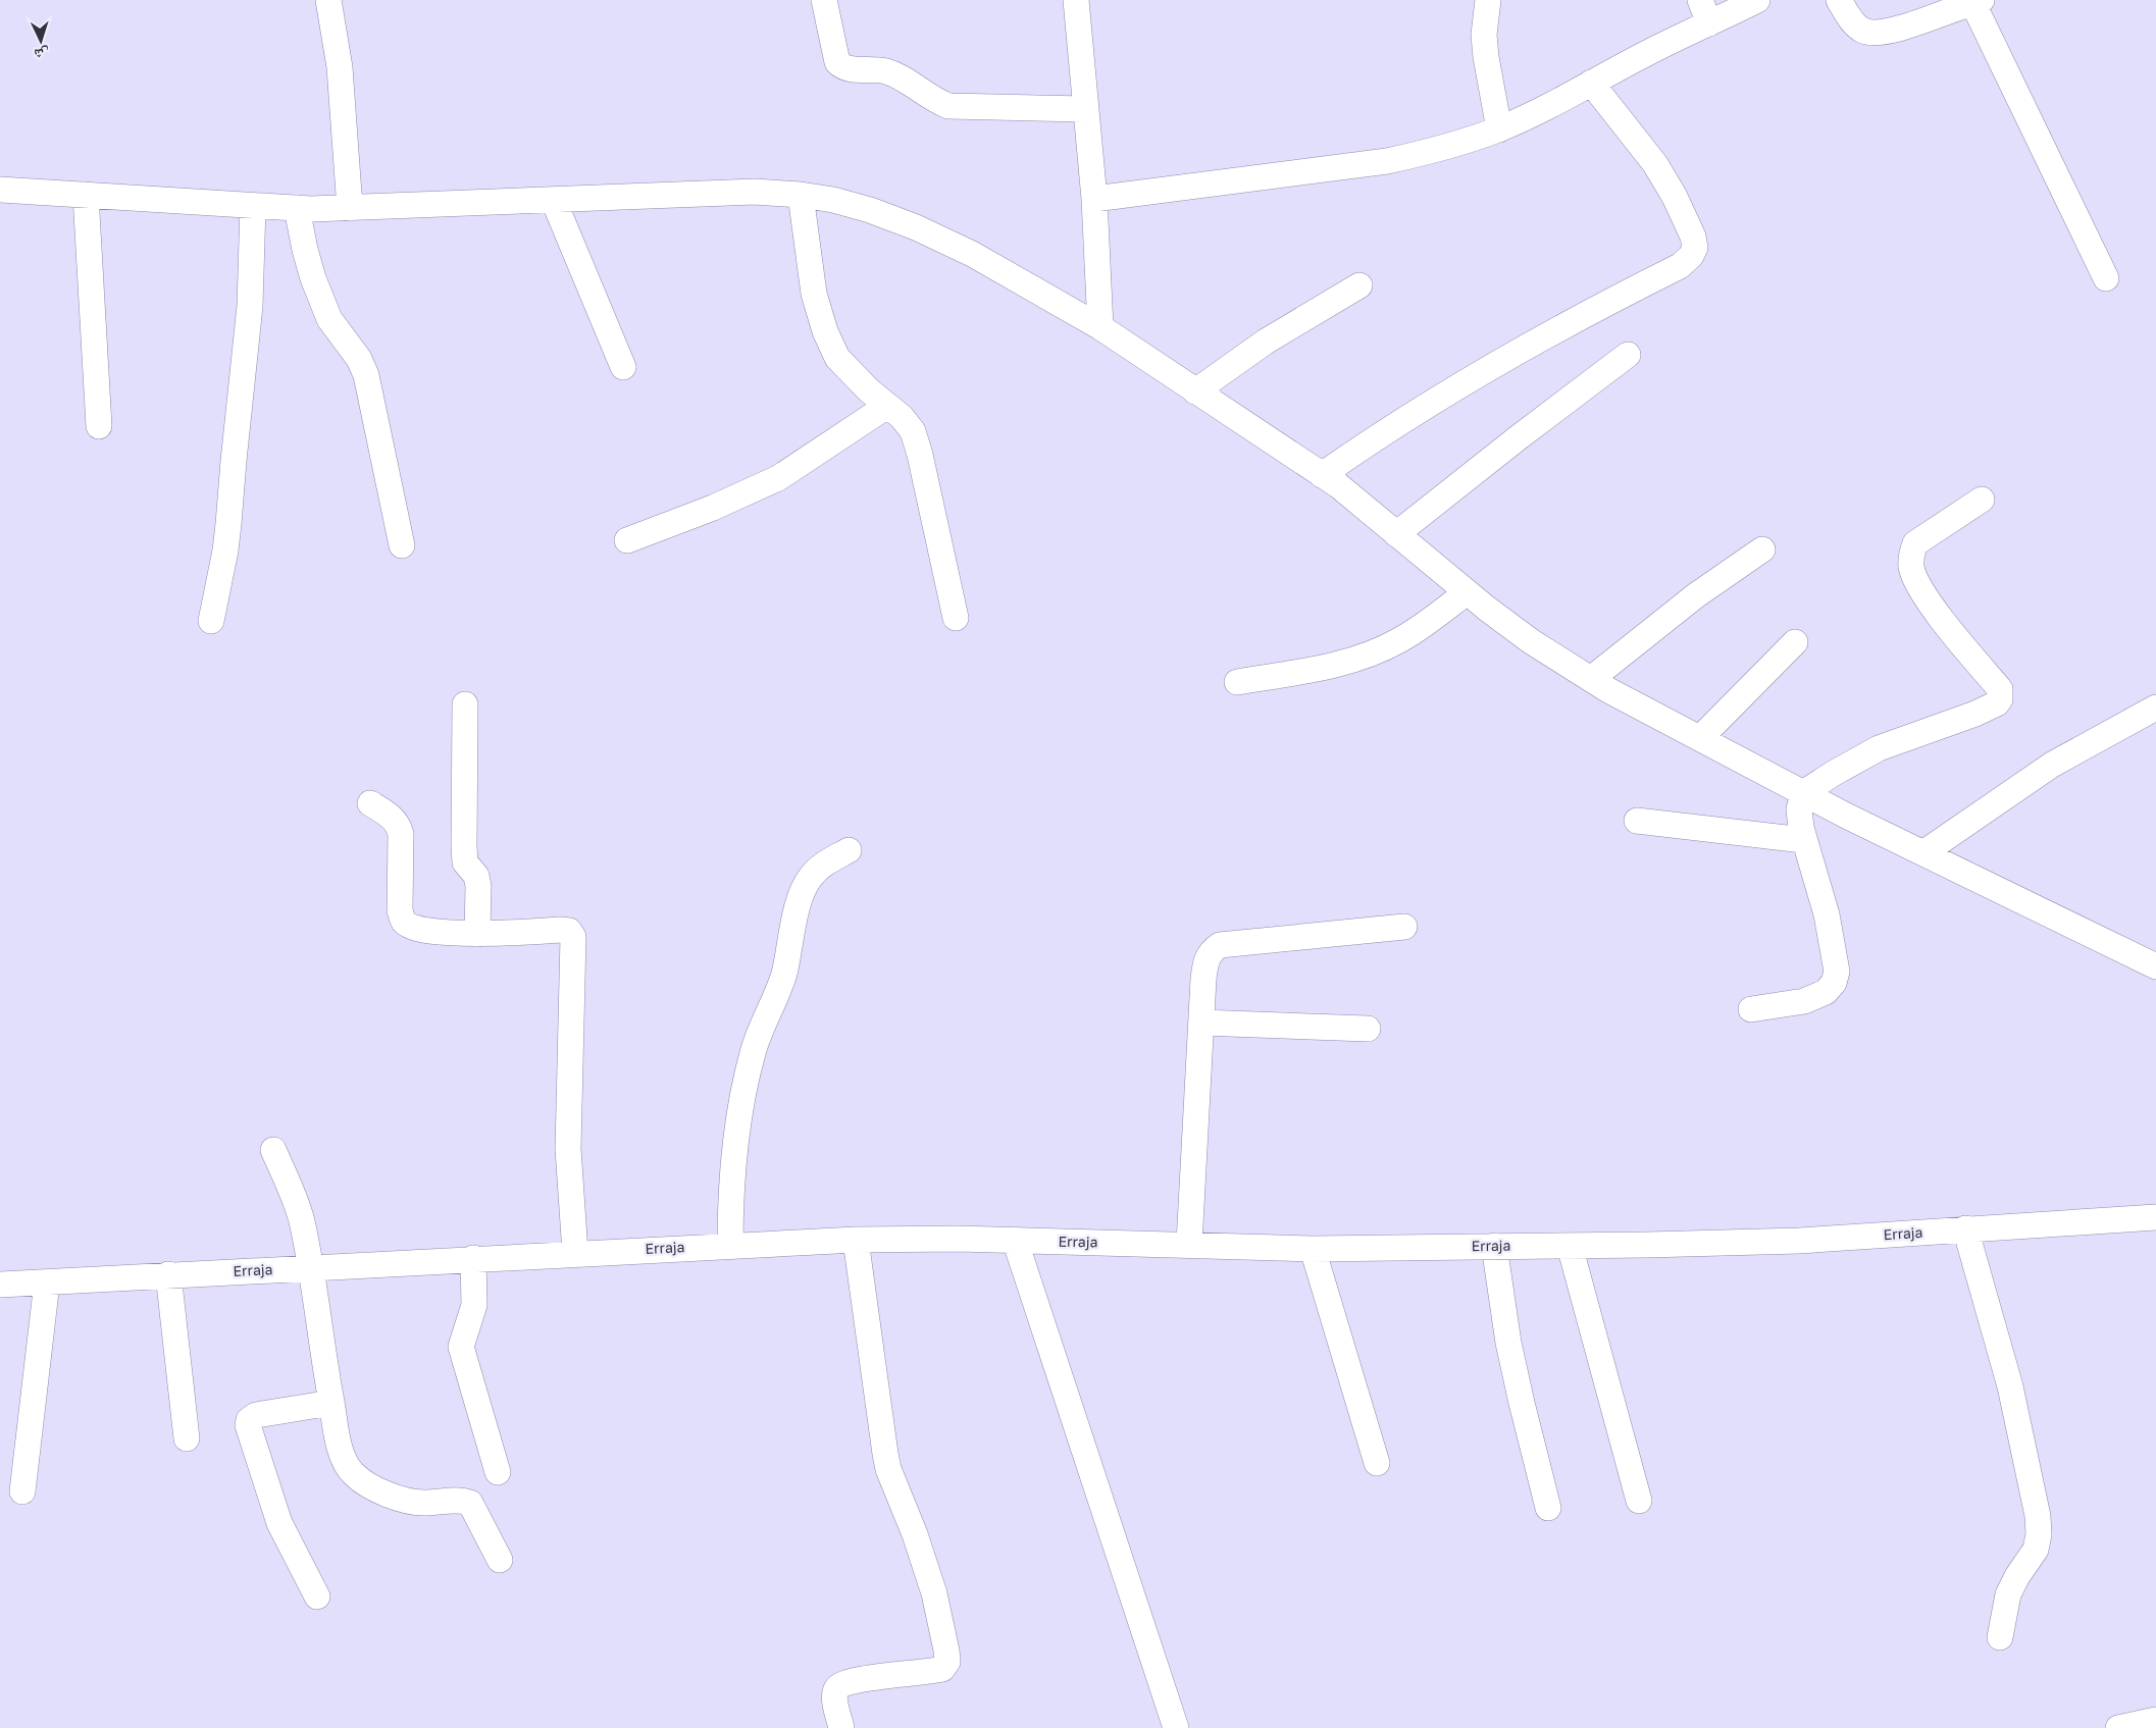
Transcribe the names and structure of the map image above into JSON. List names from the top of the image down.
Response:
{
  "streets": {
    "street": ["Erraja"]
  },
  "north": "bottom"
}
